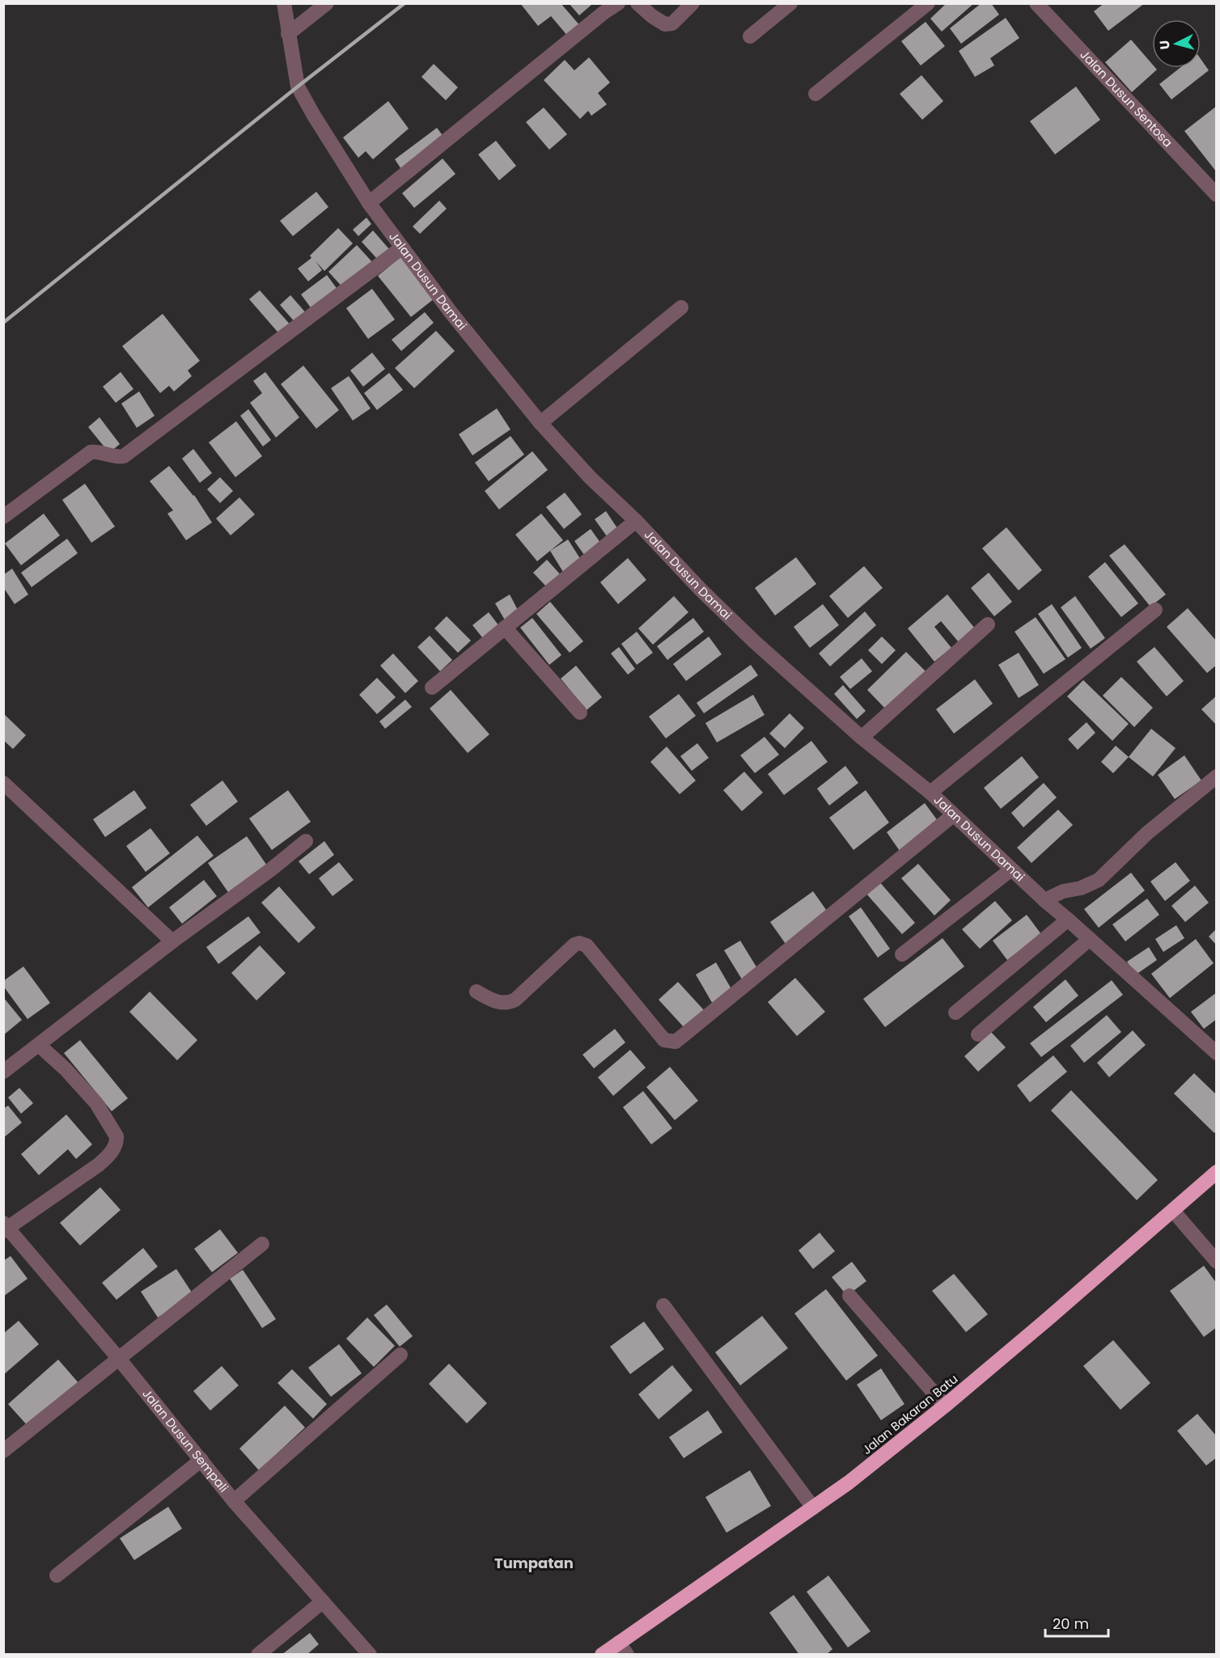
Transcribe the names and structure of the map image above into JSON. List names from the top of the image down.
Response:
{
  "streets": {
    "highway": ["Jalan Bakaran Batu"],
    "street": ["Jalan Dusun Sentosa", "Jalan Dusun Damai", "Jalan Dusun Sempali"]
  },
  "districts": ["Tumpatan"],
  "scale_bar": "20 m",
  "north": "left"
}
